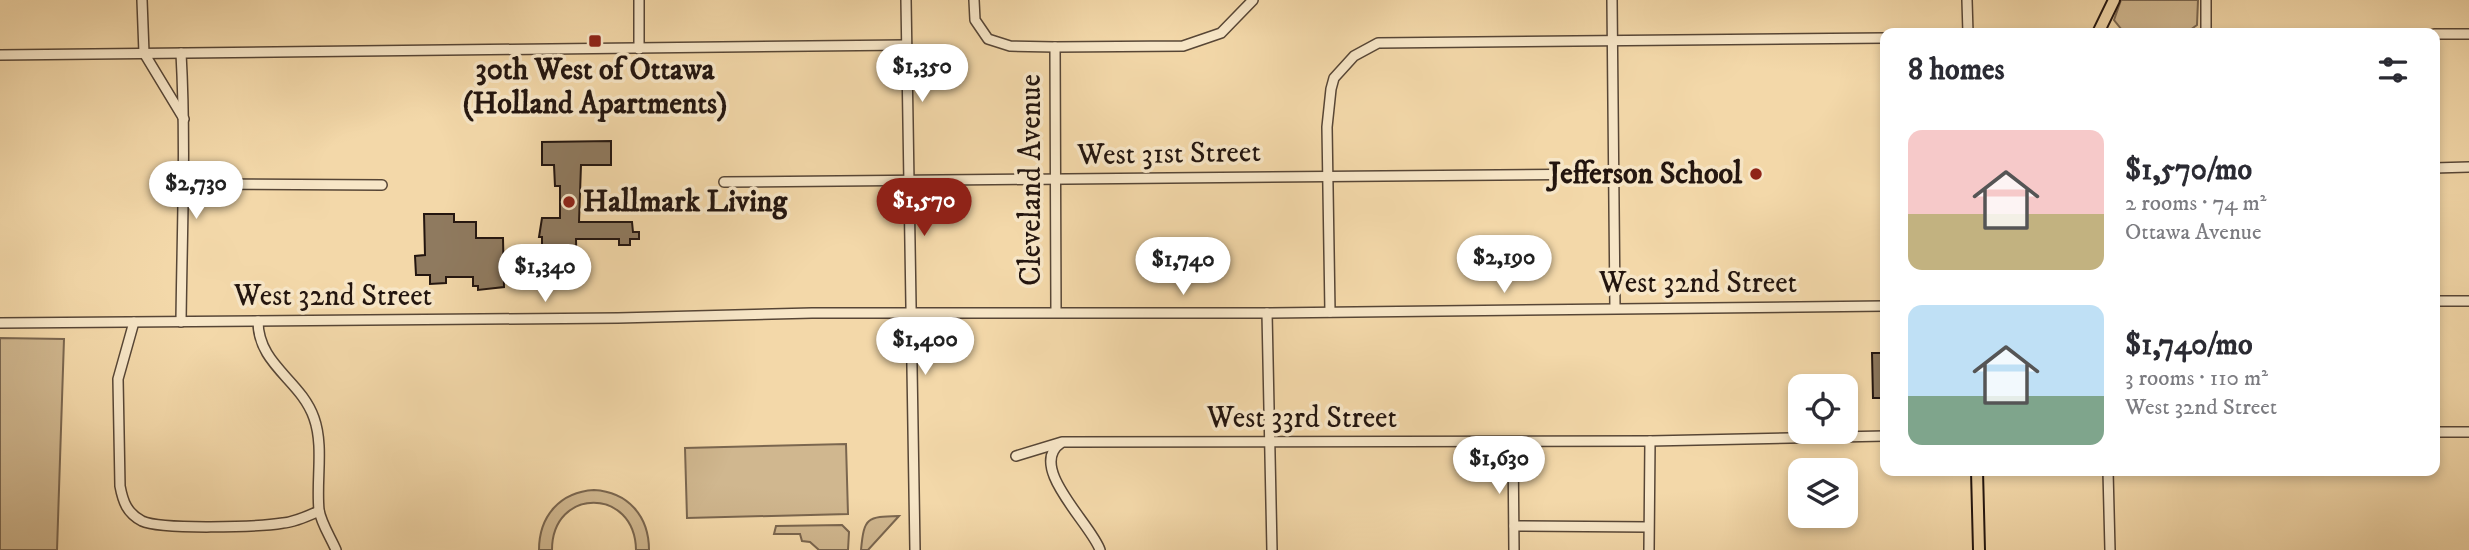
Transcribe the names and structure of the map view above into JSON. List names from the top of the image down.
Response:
{
  "streets": {
    "street": [
      "West 31st Street",
      "Cleveland Avenue",
      "West 32nd Street",
      "West 33rd Street"
    ]
  },
  "crossings": [
    ["West 31st Street", "Cleveland Avenue"],
    ["Cleveland Avenue", "West 32nd Street"]
  ],
  "places": {
    "transit": ["30th West of Ottawa (Holland Apartments)"],
    "other": ["Jefferson School", "Hallmark Living"]
  },
  "page": {
    "heading": "8 homes",
    "price": [
      "$1,350",
      "$2,730",
      "$1,570",
      "$2,190",
      "$1,740",
      "$1,340",
      "$1,400",
      "$1,630"
    ],
    "list": [
      {
        "name": "$1,570/mo",
        "note": "2 rooms · 74 m² · Ottawa Avenue"
      },
      {
        "name": "$1,740/mo",
        "note": "3 rooms · 110 m² · West 32nd Street"
      }
    ]
  }
}
